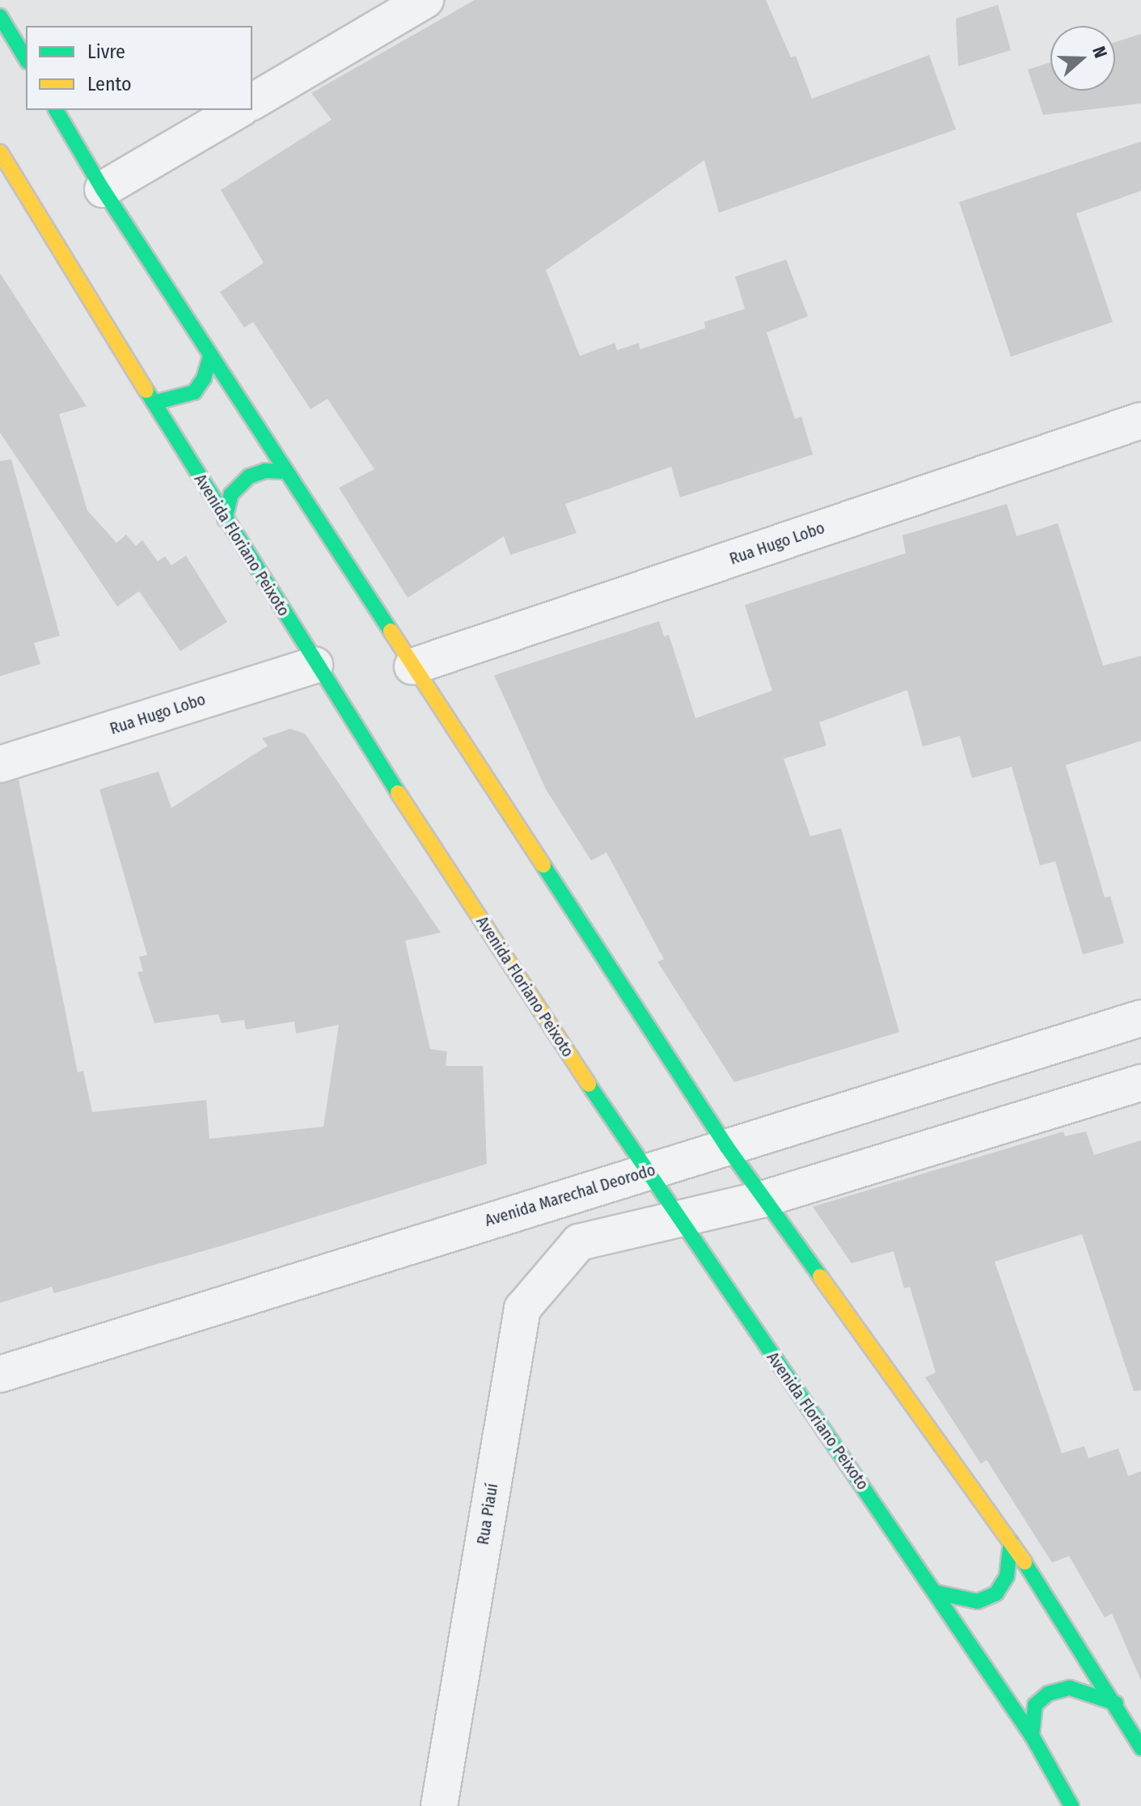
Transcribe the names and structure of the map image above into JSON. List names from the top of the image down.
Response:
{
  "streets": {
    "street": [
      "Rua Hugo Lobo",
      "Avenida Floriano Peixoto",
      "Avenida Marechal Deorodo",
      "Rua Piauí"
    ]
  },
  "crossings": [
    ["Rua Hugo Lobo", "Avenida Floriano Peixoto"],
    ["Avenida Floriano Peixoto", "Avenida Marechal Deorodo"],
    ["Avenida Floriano Peixoto", "Rua Piauí"]
  ],
  "legend": ["Livre", "Lento"],
  "north": "right"
}
